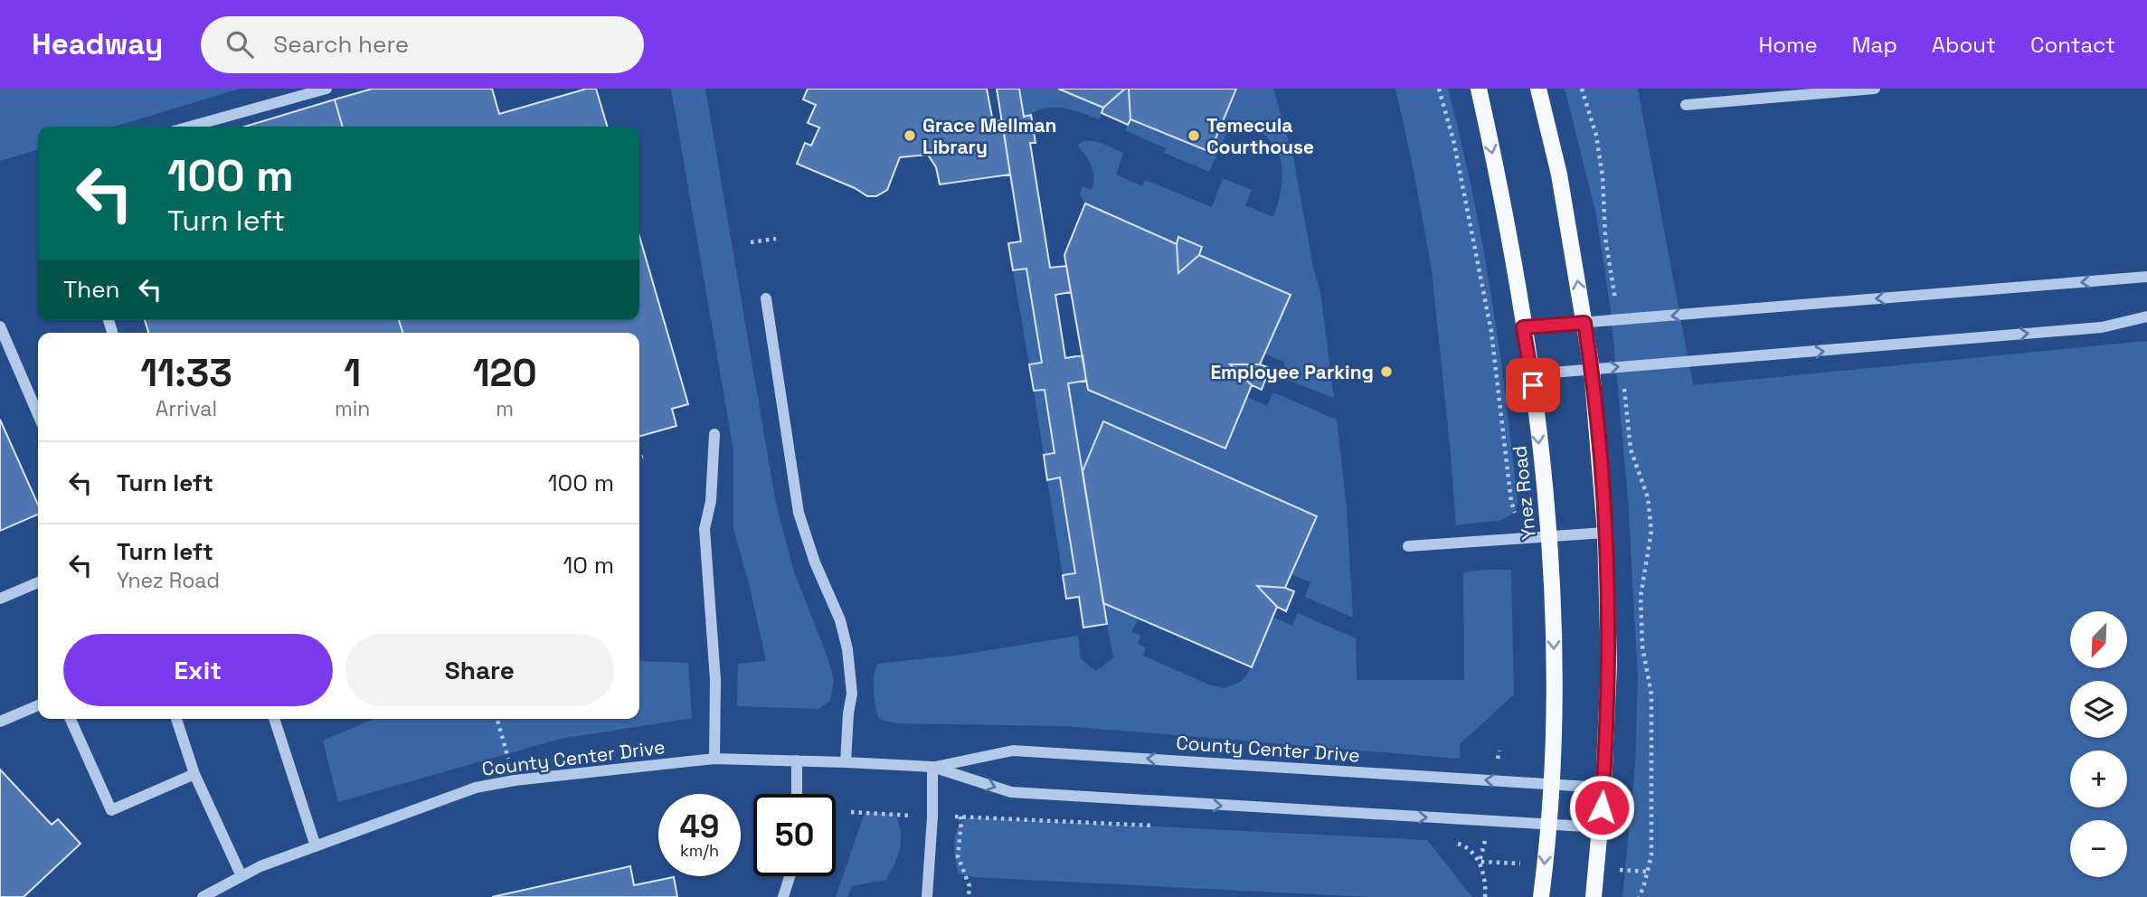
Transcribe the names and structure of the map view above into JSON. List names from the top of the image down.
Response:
{
  "streets": {
    "main road": ["Ynez Road"],
    "street": ["County Center Drive"]
  },
  "crossings": [
    ["Ynez Road", "County Center Drive"]
  ],
  "places": ["Grace Mellman Library", "Temecula Courthouse", "Employee Parking"],
  "north": "bottom left",
  "page": {
    "header": "Headway",
    "search": "Search here",
    "nav": [
      "Home",
      "Map",
      "About",
      "Contact"
    ],
    "turn": ["100 m", "Turn left"],
    "then": "Then",
    "eta": [
      "11:33",
      "Arrival",
      "1",
      "min",
      "120",
      "m"
    ],
    "list": [
      {
        "name": "Turn left",
        "value": "100 m"
      },
      {
        "name": "Turn left",
        "note": "Ynez Road",
        "value": "10 m"
      }
    ],
    "map_buttons": ["+", "−"],
    "buttons": ["Exit", "Share"],
    "speed": "49 km/h",
    "limit": "50"
  }
}
